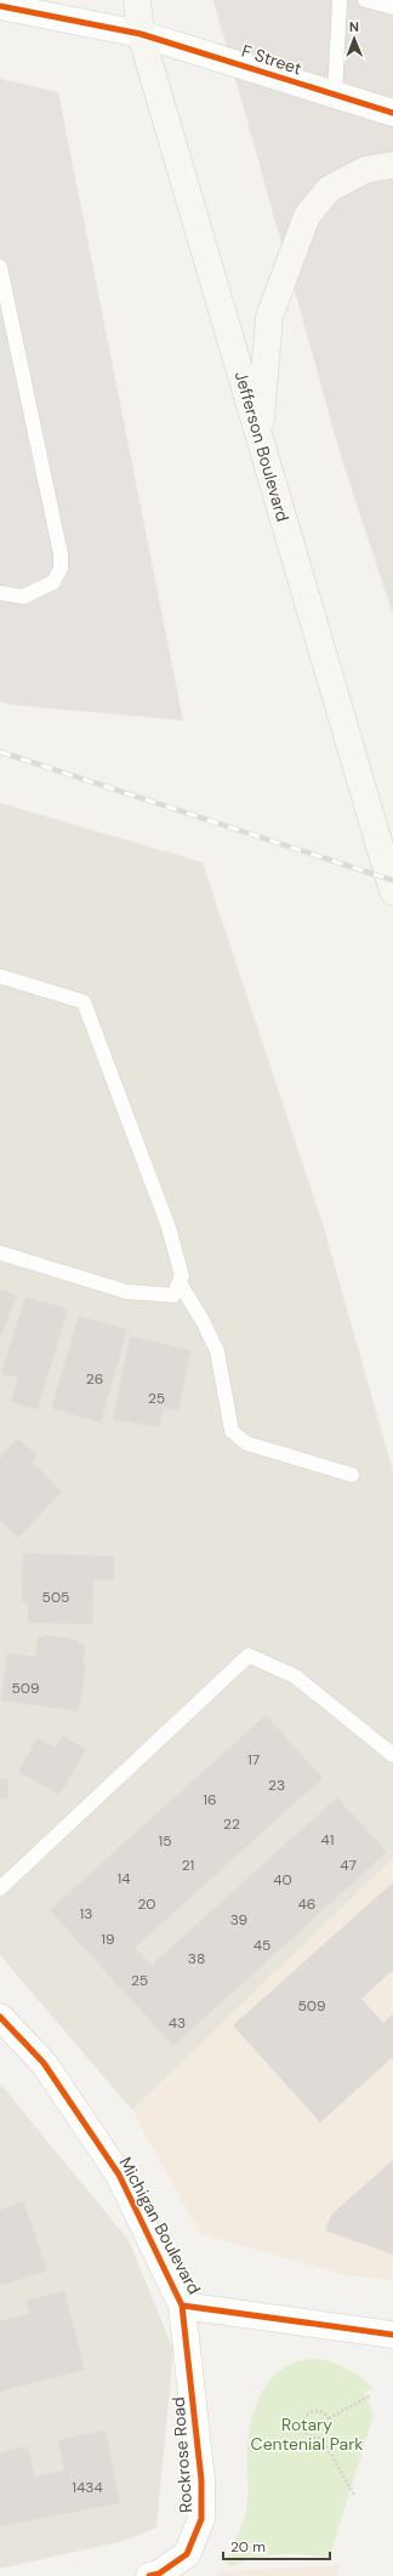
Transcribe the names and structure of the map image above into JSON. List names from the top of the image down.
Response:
{
  "streets": {
    "main road": ["Jefferson Boulevard"],
    "street": ["F Street", "Michigan Boulevard", "Rockrose Road"]
  },
  "crossings": [
    ["F Street", "Jefferson Boulevard"],
    ["Michigan Boulevard", "Rockrose Road"]
  ],
  "parks": ["Rotary Centenial Park"],
  "house_numbers": [
    "26",
    "25",
    "505",
    "509",
    "17",
    "23",
    "16",
    "22",
    "41",
    "15",
    "21",
    "47",
    "14",
    "40",
    "20",
    "46",
    "13",
    "39",
    "19",
    "45",
    "38",
    "25",
    "509",
    "43",
    "1434"
  ],
  "scale_bar": "20 m",
  "north": "top"
}
